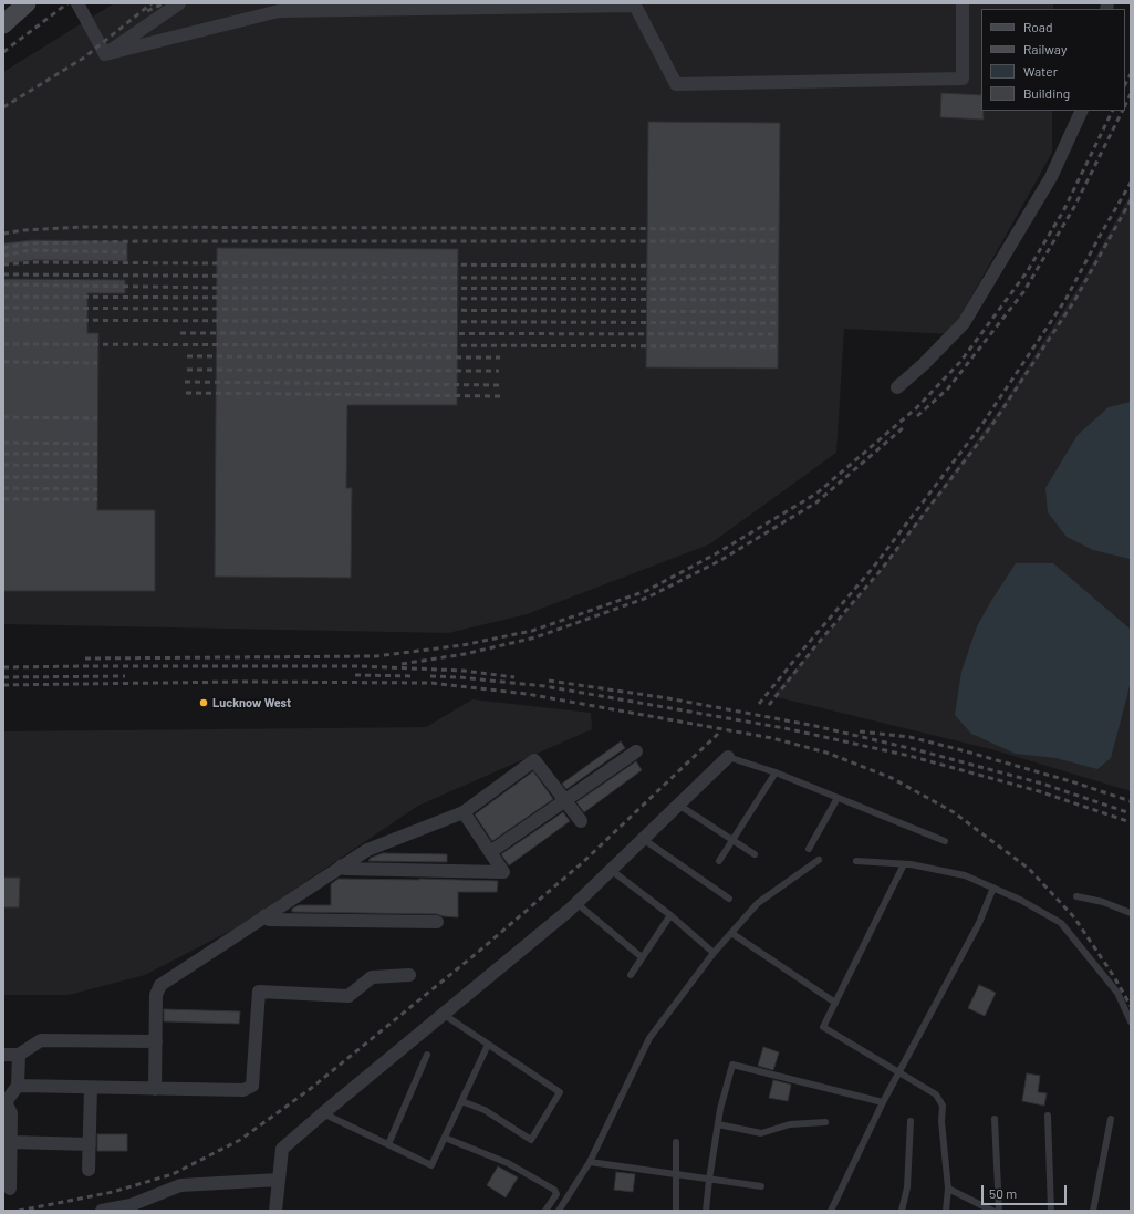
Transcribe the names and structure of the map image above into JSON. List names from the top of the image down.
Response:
{
  "places": ["Lucknow West"],
  "legend": [
    "Road",
    "Railway",
    "Water",
    "Building"
  ],
  "scale_bar": "50 m"
}
